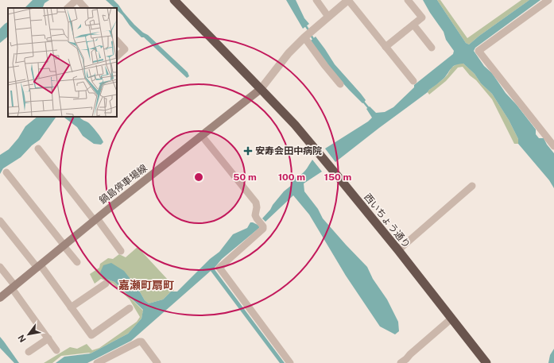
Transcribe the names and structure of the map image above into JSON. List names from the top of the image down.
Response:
{
  "streets": {
    "highway": ["西いちょう通り"],
    "main road": ["鍋島停車場線"]
  },
  "crossings": [
    ["鍋島停車場線", "西いちょう通り"]
  ],
  "districts": ["嘉瀬町扇町"],
  "places": {
    "health": ["安寿会田中病院"]
  },
  "north": "bottom left",
  "rings": ["50 m", "100 m", "150 m"]
}
